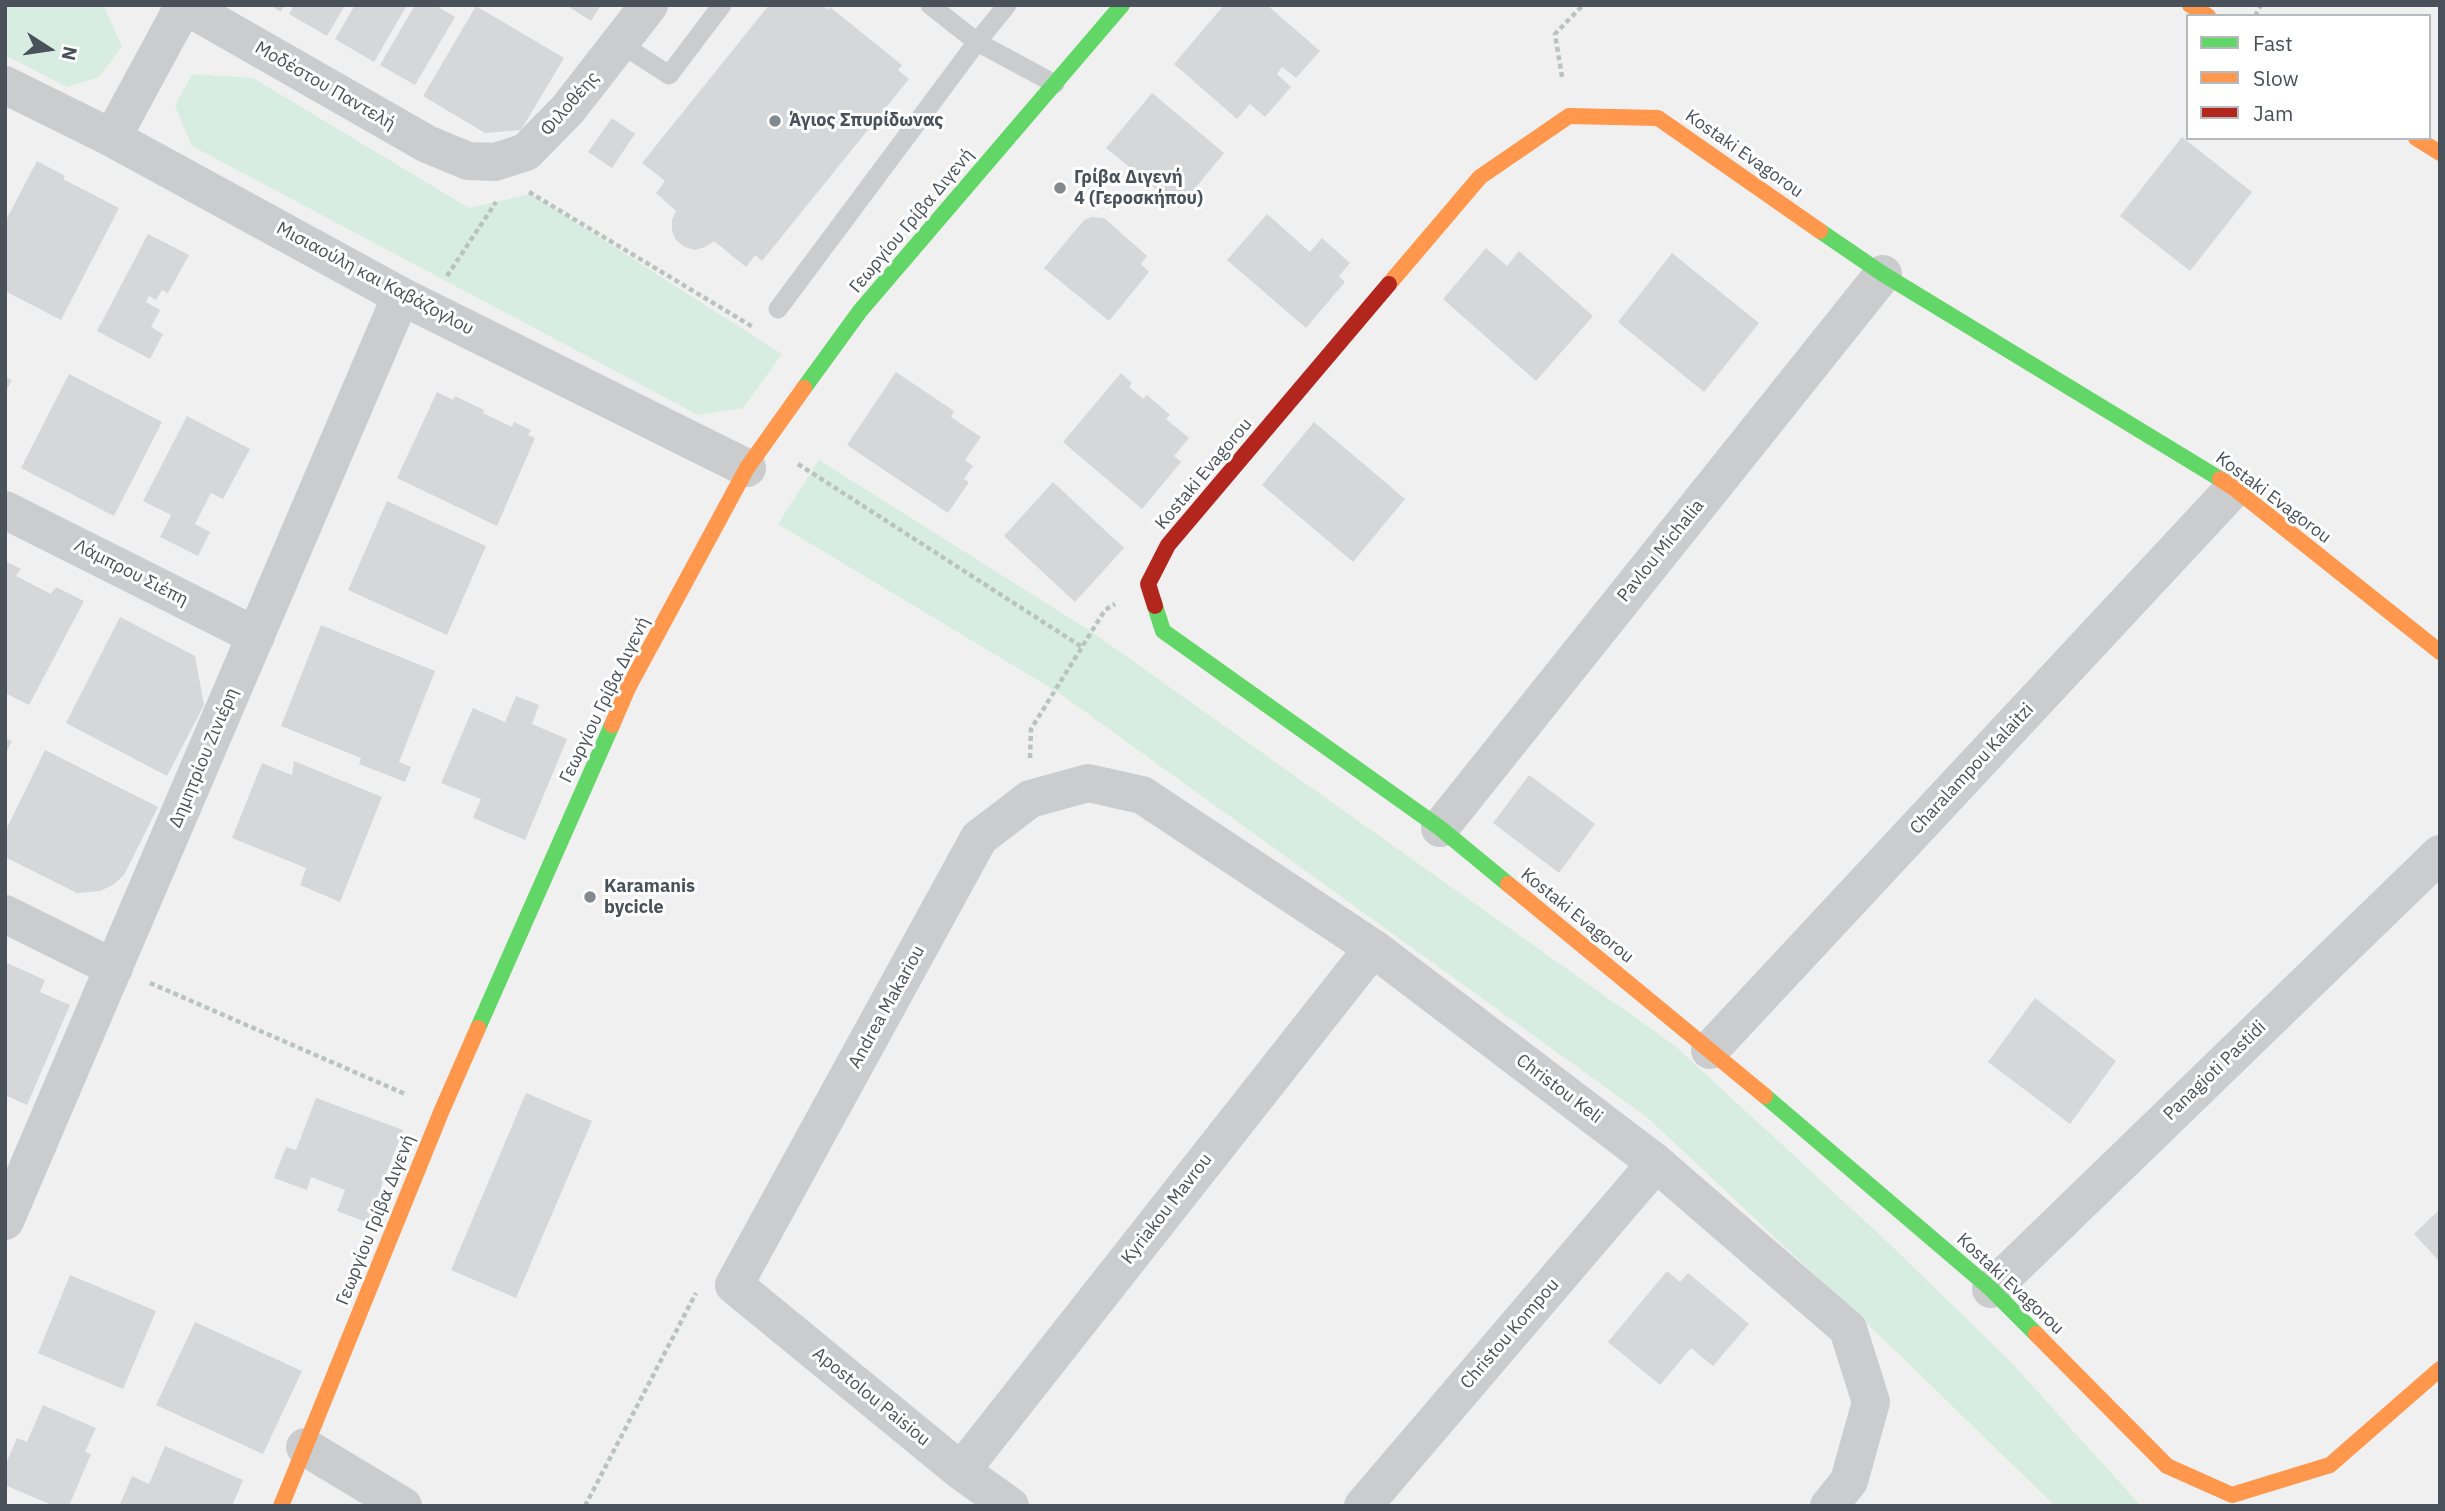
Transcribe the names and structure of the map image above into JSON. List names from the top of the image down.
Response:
{
  "streets": {
    "street": [
      "Μοδέστου Παντελή",
      "Φιλοθέης",
      "Kostaki Evagorou",
      "Γεωργίου Γρίβα Διγενή",
      "Μισιαούλη και Καβάζογλου",
      "Pavlou Michalia",
      "Λάμπρου Σιέπη",
      "Δημητρίου Ζινιέρη",
      "Charalampou Kalaitzi",
      "Andrea Makariou",
      "Panagioti Pastidi",
      "Christou Keli",
      "Kyriakou Mavrou",
      "Christou Kompou",
      "Apostolou Paisiou"
    ]
  },
  "crossings": [
    ["Μοδέστου Παντελή", "Φιλοθέης"],
    ["Μοδέστου Παντελή", "Μισιαούλη και Καβάζογλου"],
    ["Kostaki Evagorou", "Pavlou Michalia"],
    ["Kostaki Evagorou", "Charalampou Kalaitzi"],
    ["Kostaki Evagorou", "Panagioti Pastidi"],
    ["Γεωργίου Γρίβα Διγενή", "Μισιαούλη και Καβάζογλου"],
    ["Μισιαούλη και Καβάζογλου", "Δημητρίου Ζινιέρη"],
    ["Λάμπρου Σιέπη", "Δημητρίου Ζινιέρη"],
    ["Andrea Makariou", "Christou Keli"],
    ["Andrea Makariou", "Apostolou Paisiou"],
    ["Christou Keli", "Kyriakou Mavrou"],
    ["Christou Keli", "Christou Kompou"],
    ["Kyriakou Mavrou", "Apostolou Paisiou"]
  ],
  "places": ["Άγιος Σπυρίδωνας", "Γρίβα Διγενή 4 (Γεροσκήπου)", "Karamanis bycicle"],
  "legend": ["Fast", "Slow", "Jam"],
  "north": "right"
}
